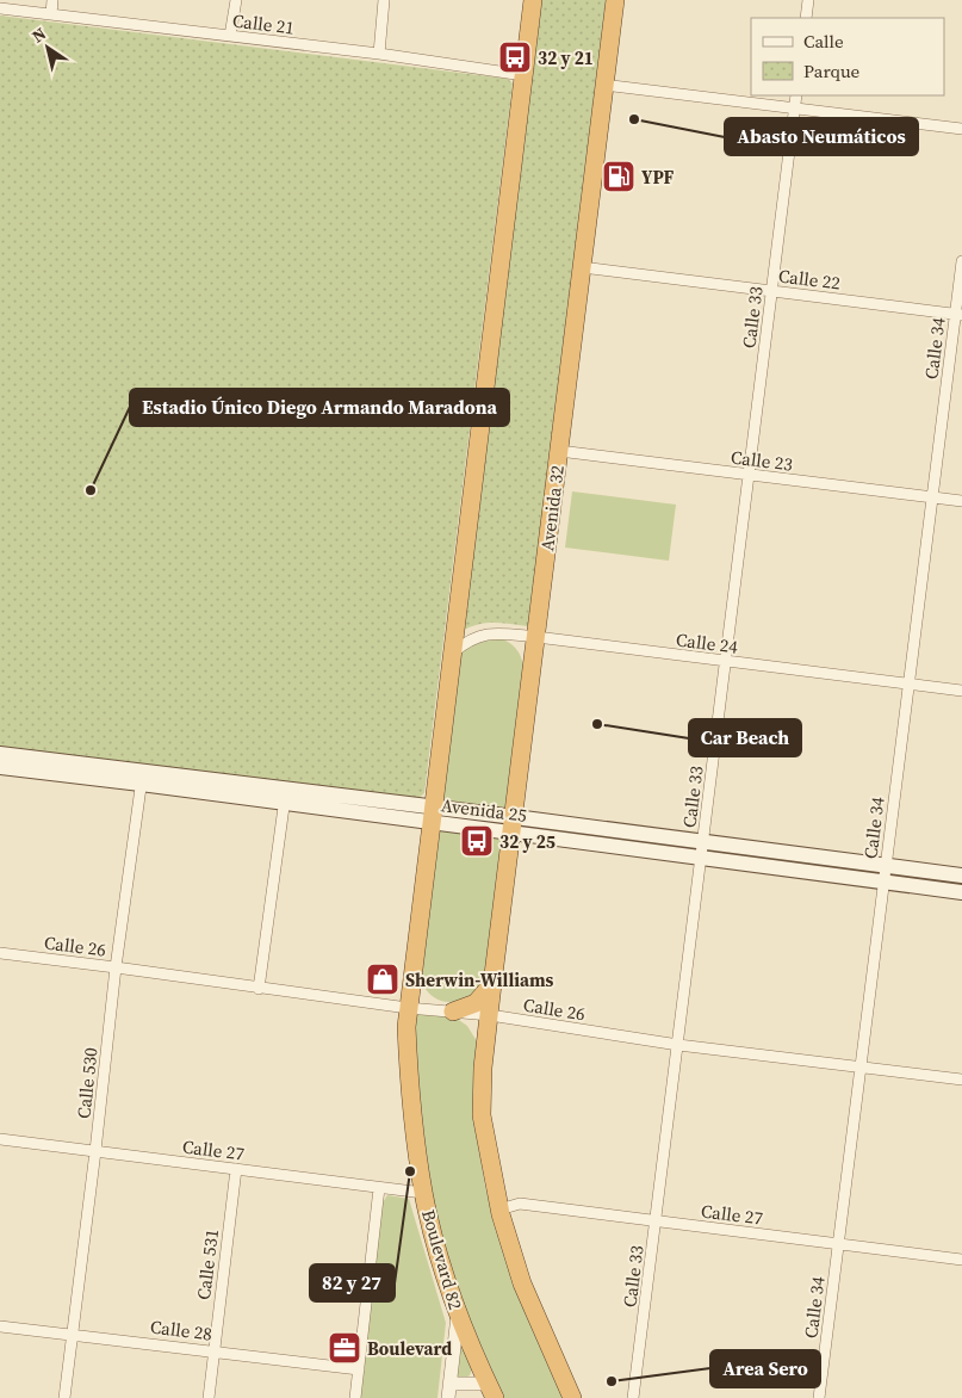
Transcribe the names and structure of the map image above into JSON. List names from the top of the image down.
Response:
{
  "streets": {
    "highway": ["Avenida 32", "Boulevard 82"],
    "main road": ["Avenida 25"],
    "street": [
      "Calle 21",
      "Calle 22",
      "Calle 33",
      "Calle 34",
      "Calle 23",
      "Calle 24",
      "Calle 26",
      "Calle 530",
      "Calle 27",
      "Calle 531",
      "Calle 28"
    ]
  },
  "crossings": [
    ["Calle 22", "Calle 33"],
    ["Calle 22", "Calle 34"],
    ["Calle 22", "Avenida 32"],
    ["Calle 33", "Calle 23"],
    ["Calle 33", "Calle 24"],
    ["Calle 33", "Avenida 25"],
    ["Calle 33", "Calle 26"],
    ["Calle 33", "Calle 27"],
    ["Calle 34", "Calle 23"],
    ["Calle 34", "Calle 24"],
    ["Calle 34", "Avenida 25"],
    ["Calle 34", "Calle 26"],
    ["Calle 34", "Calle 27"],
    ["Calle 23", "Avenida 32"],
    ["Avenida 32", "Calle 24"],
    ["Avenida 32", "Avenida 25"],
    ["Avenida 32", "Calle 26"],
    ["Avenida 25", "Calle 530"],
    ["Calle 26", "Calle 530"],
    ["Calle 26", "Boulevard 82"],
    ["Calle 530", "Calle 27"],
    ["Calle 530", "Calle 28"],
    ["Calle 27", "Boulevard 82"],
    ["Calle 27", "Calle 531"],
    ["Calle 531", "Calle 28"]
  ],
  "places": {
    "bus stop": ["32 y 21", "32 y 25"],
    "other": [
      "Abasto Neumáticos",
      "Estadio Único Diego Armando Maradona",
      "Car Beach",
      "82 y 27",
      "Area Sero"
    ],
    "fuel station": ["YPF"],
    "shop": ["Sherwin-Williams"],
    "office": ["Boulevard"]
  },
  "legend": ["Calle", "Parque"],
  "north": "top left"
}
